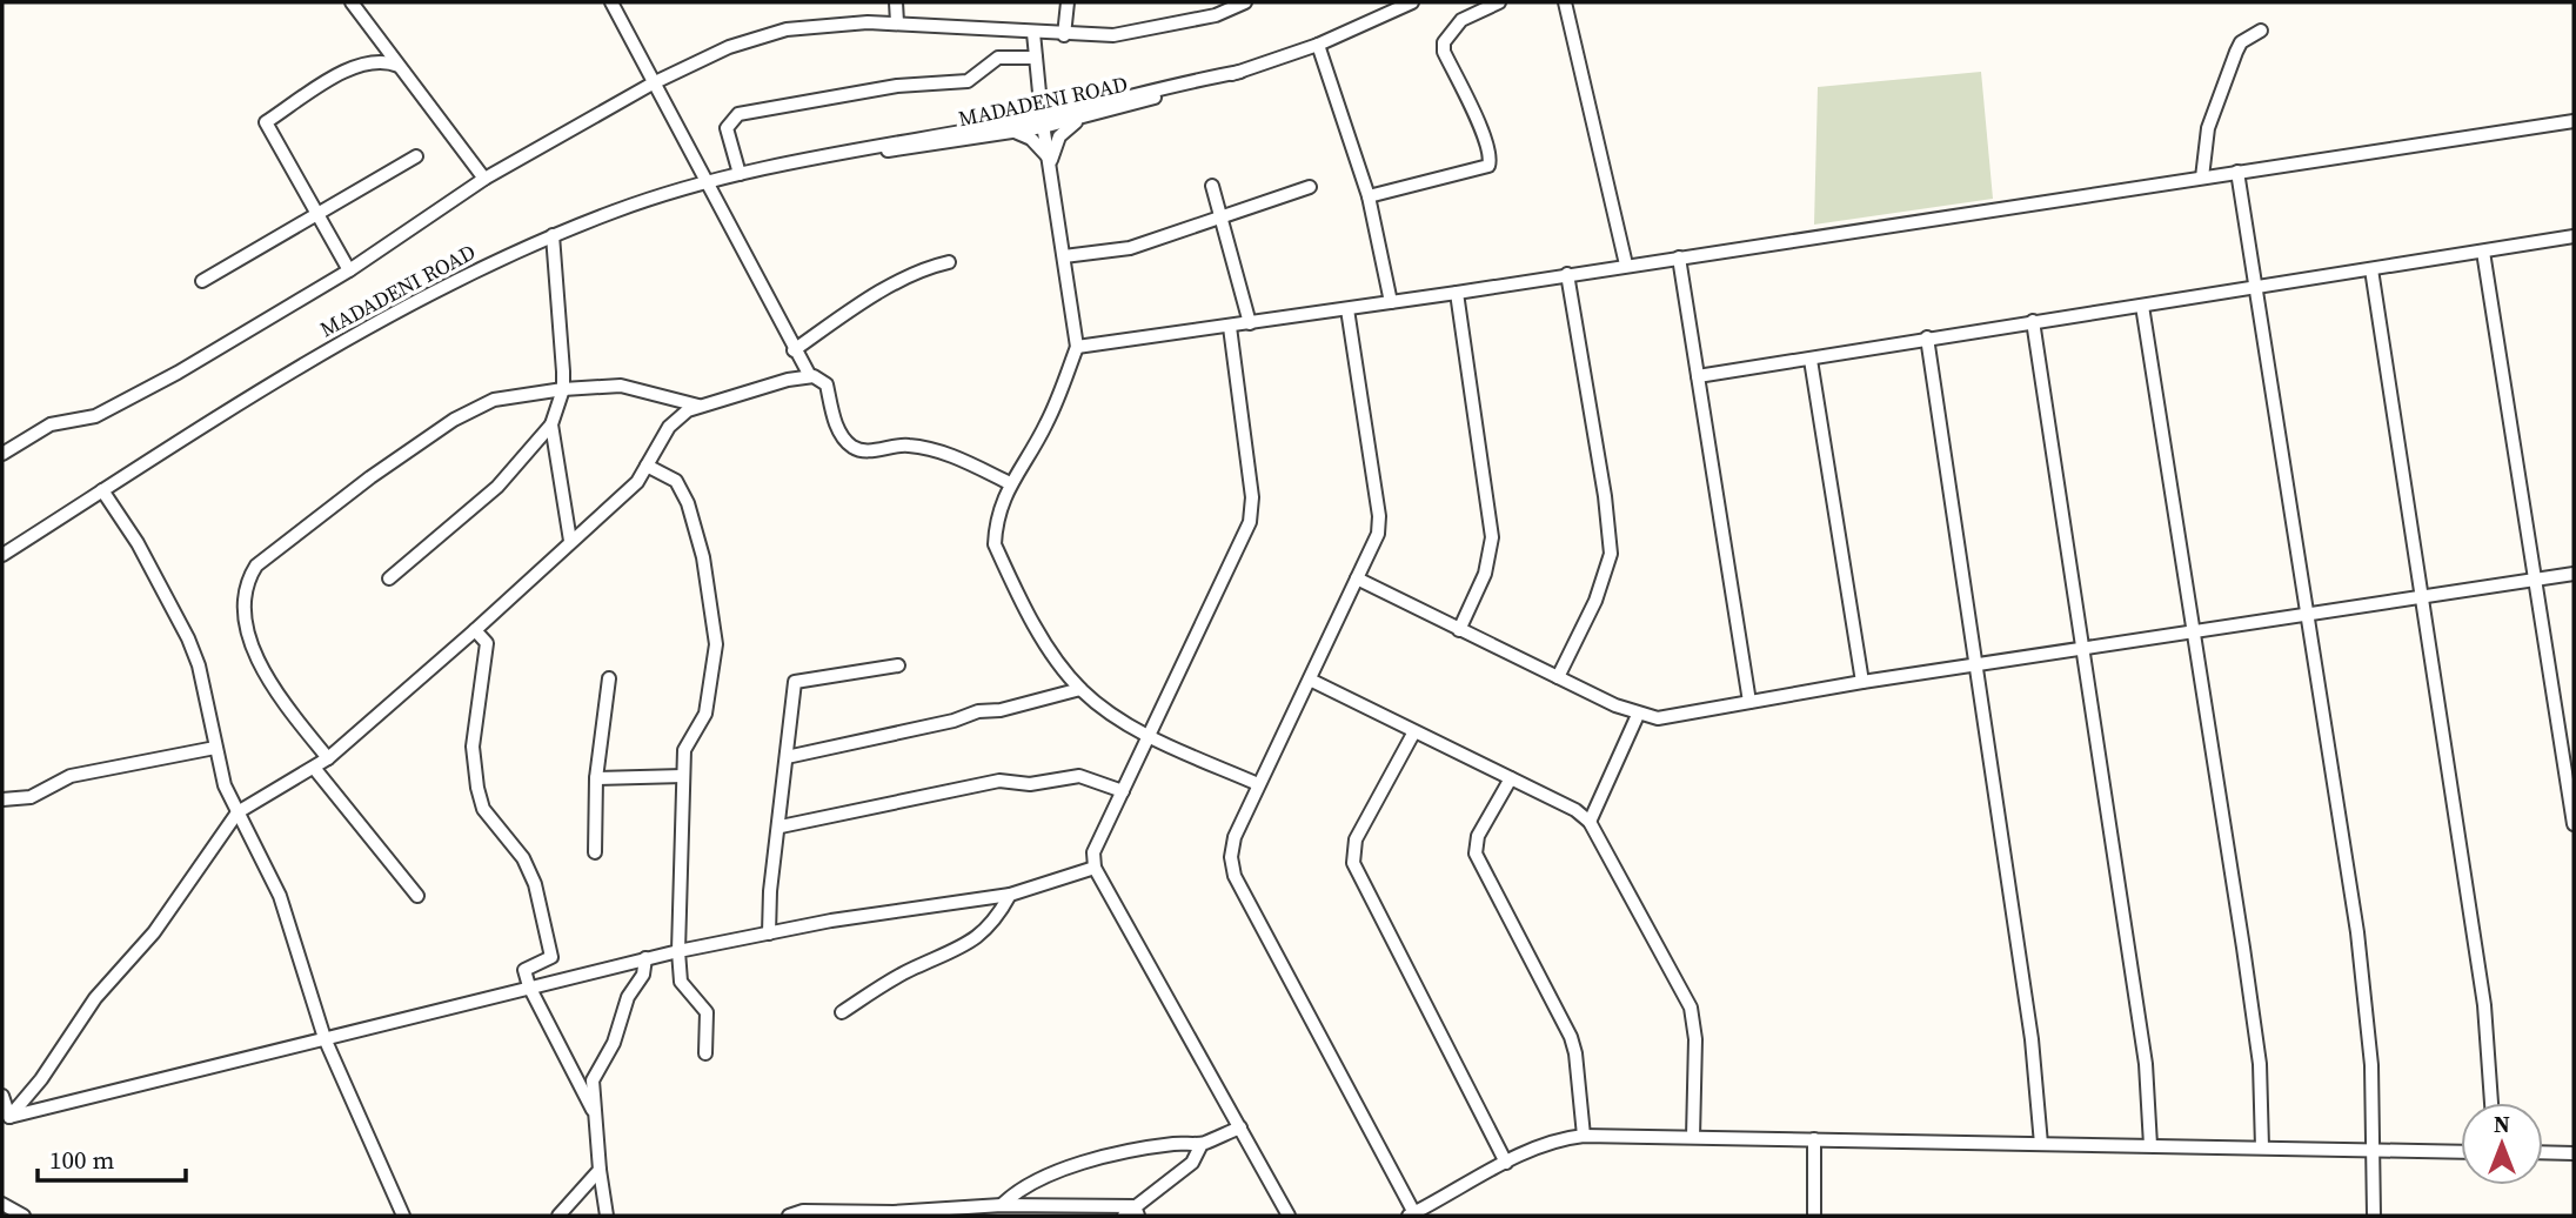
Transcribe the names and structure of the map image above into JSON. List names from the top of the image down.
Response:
{
  "streets": {
    "street": ["MADADENI ROAD"]
  },
  "scale_bar": "100 m",
  "north": "top"
}
